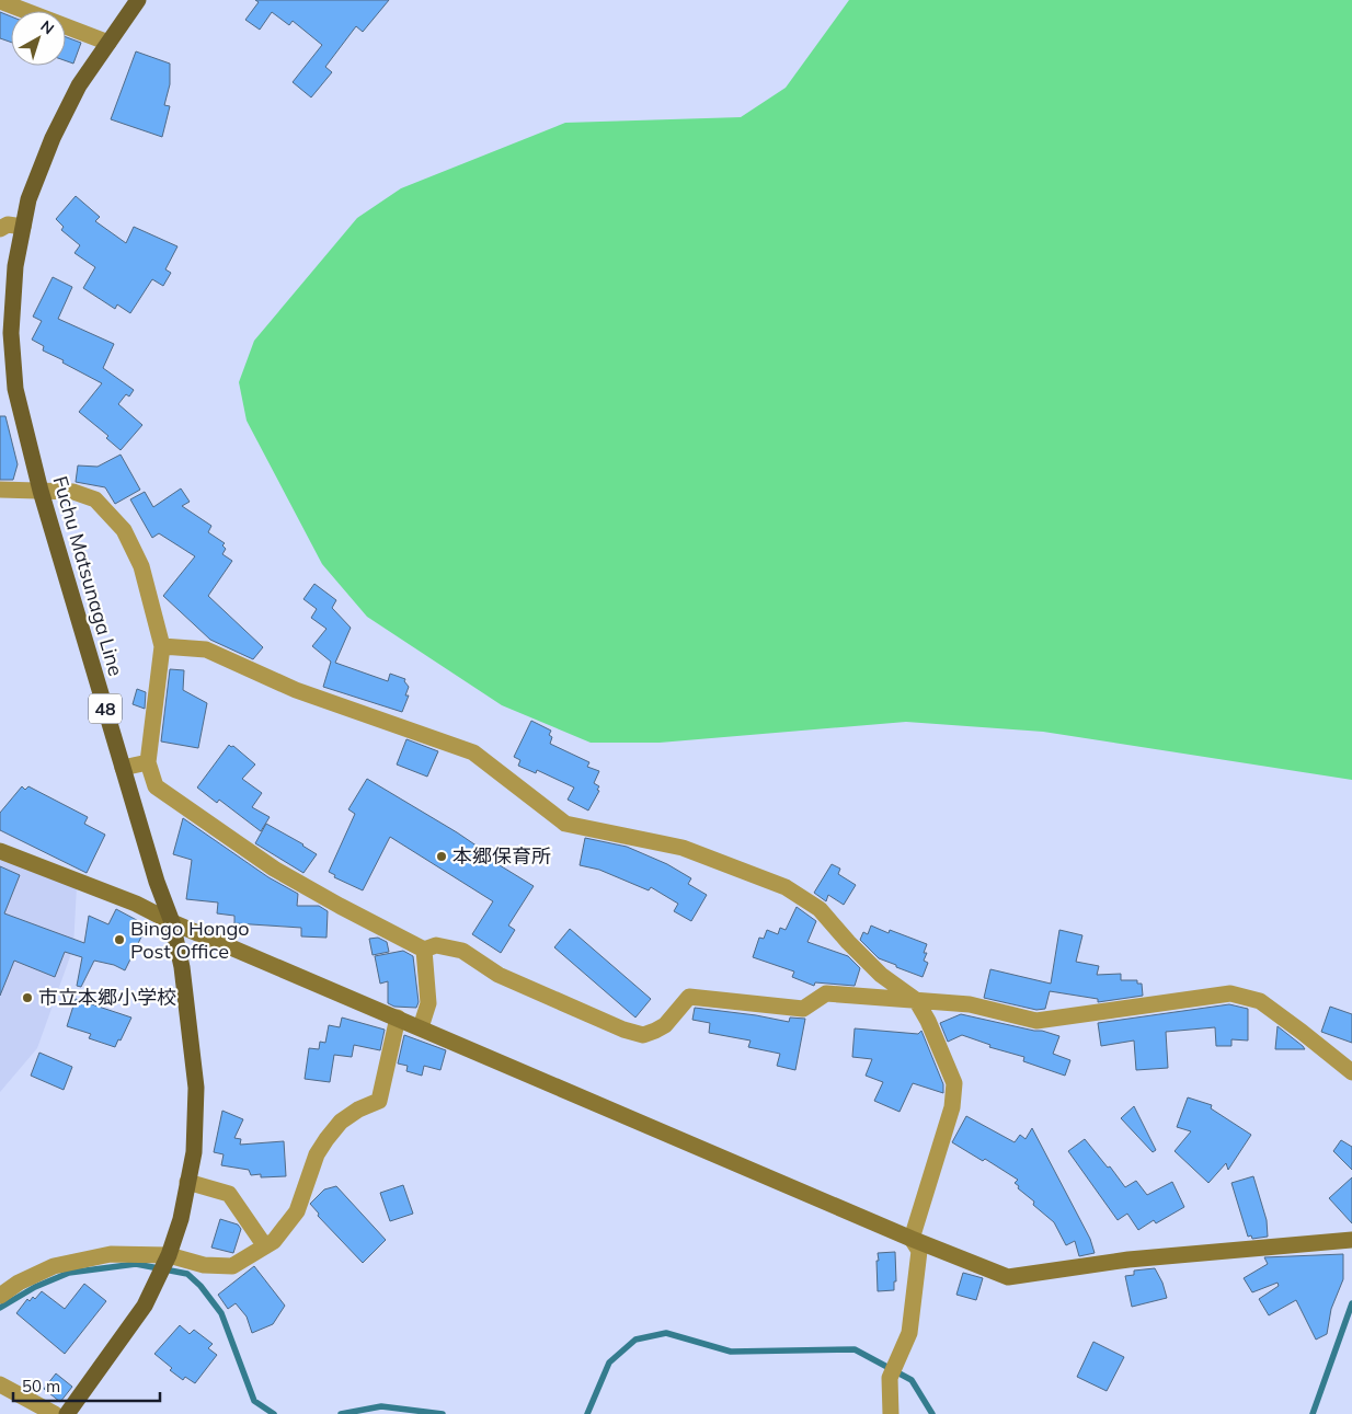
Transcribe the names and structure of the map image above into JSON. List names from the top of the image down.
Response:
{
  "streets": {
    "main road": ["Fuchu Matsunaga Line", "48"]
  },
  "places": ["本郷保育所", "Bingo Hongo Post Office", "市立本郷小学校"],
  "scale_bar": "50 m",
  "north": "top right"
}
